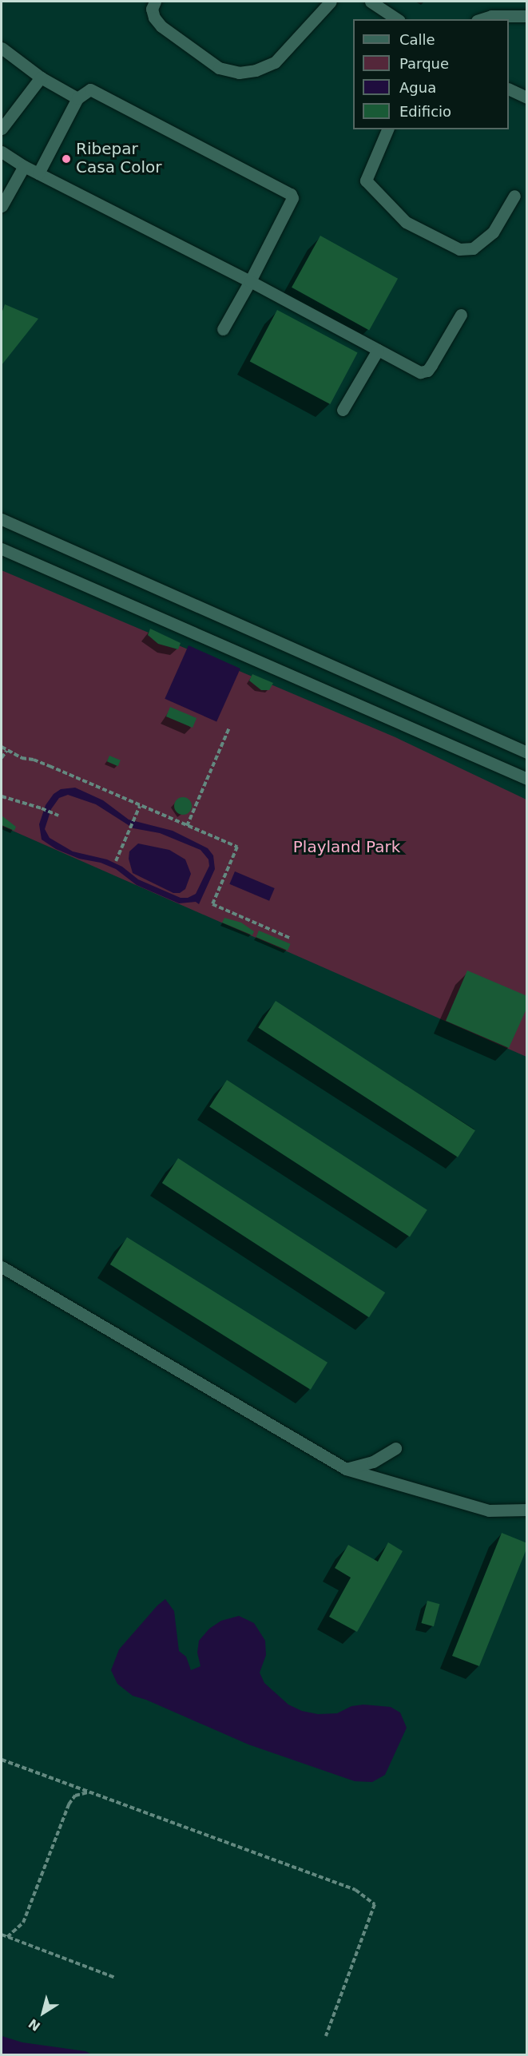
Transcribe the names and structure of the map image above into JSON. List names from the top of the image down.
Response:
{
  "parks": ["Playland Park"],
  "places": ["Ribepar Casa Color"],
  "legend": [
    "Calle",
    "Parque",
    "Agua",
    "Edificio"
  ],
  "north": "bottom left"
}
